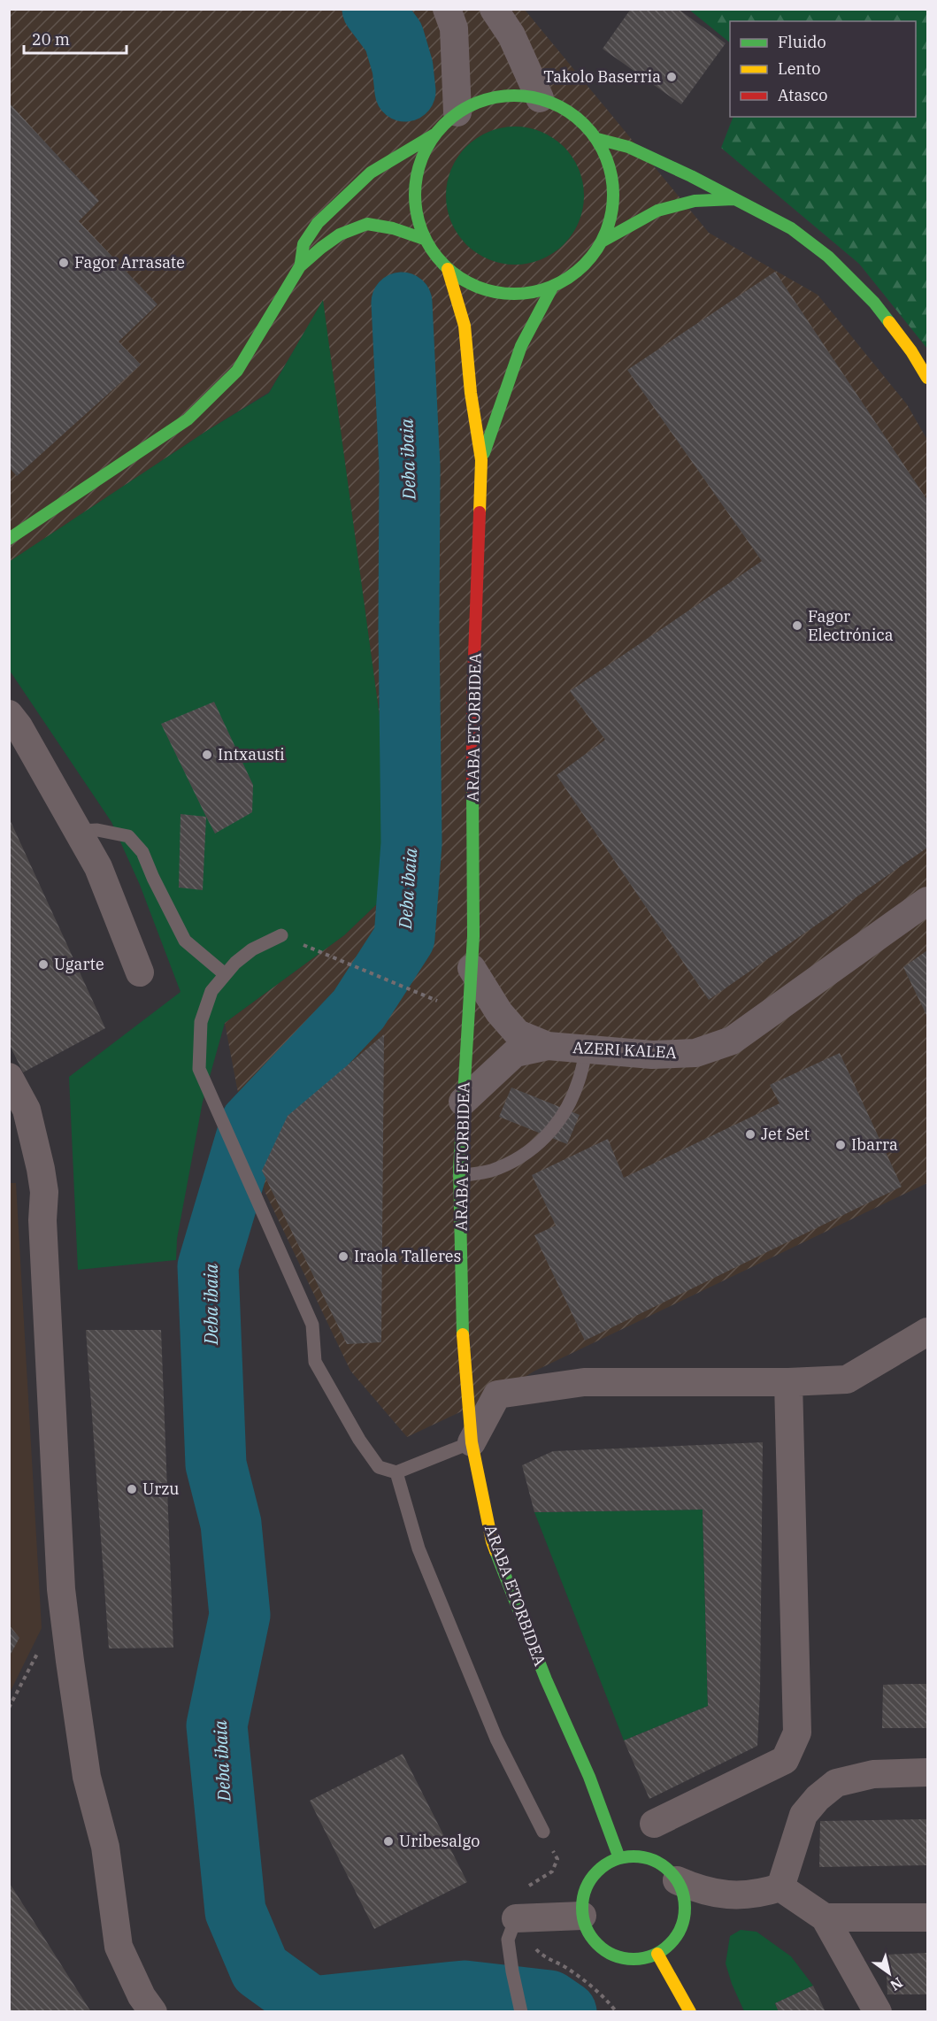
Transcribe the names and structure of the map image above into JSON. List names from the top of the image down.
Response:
{
  "streets": {
    "street": ["ARABA ETORBIDEA", "AZERI KALEA"]
  },
  "crossings": [
    ["ARABA ETORBIDEA", "AZERI KALEA"]
  ],
  "water": ["Deba ibaia"],
  "places": [
    "Takolo Baserria",
    "Fagor Arrasate",
    "Fagor Electrónica",
    "Intxausti",
    "Ugarte",
    "Jet Set",
    "Ibarra",
    "Iraola Talleres",
    "Urzu",
    "Uribesalgo"
  ],
  "legend": ["Fluido", "Lento", "Atasco"],
  "scale_bar": "20 m",
  "north": "bottom right"
}
